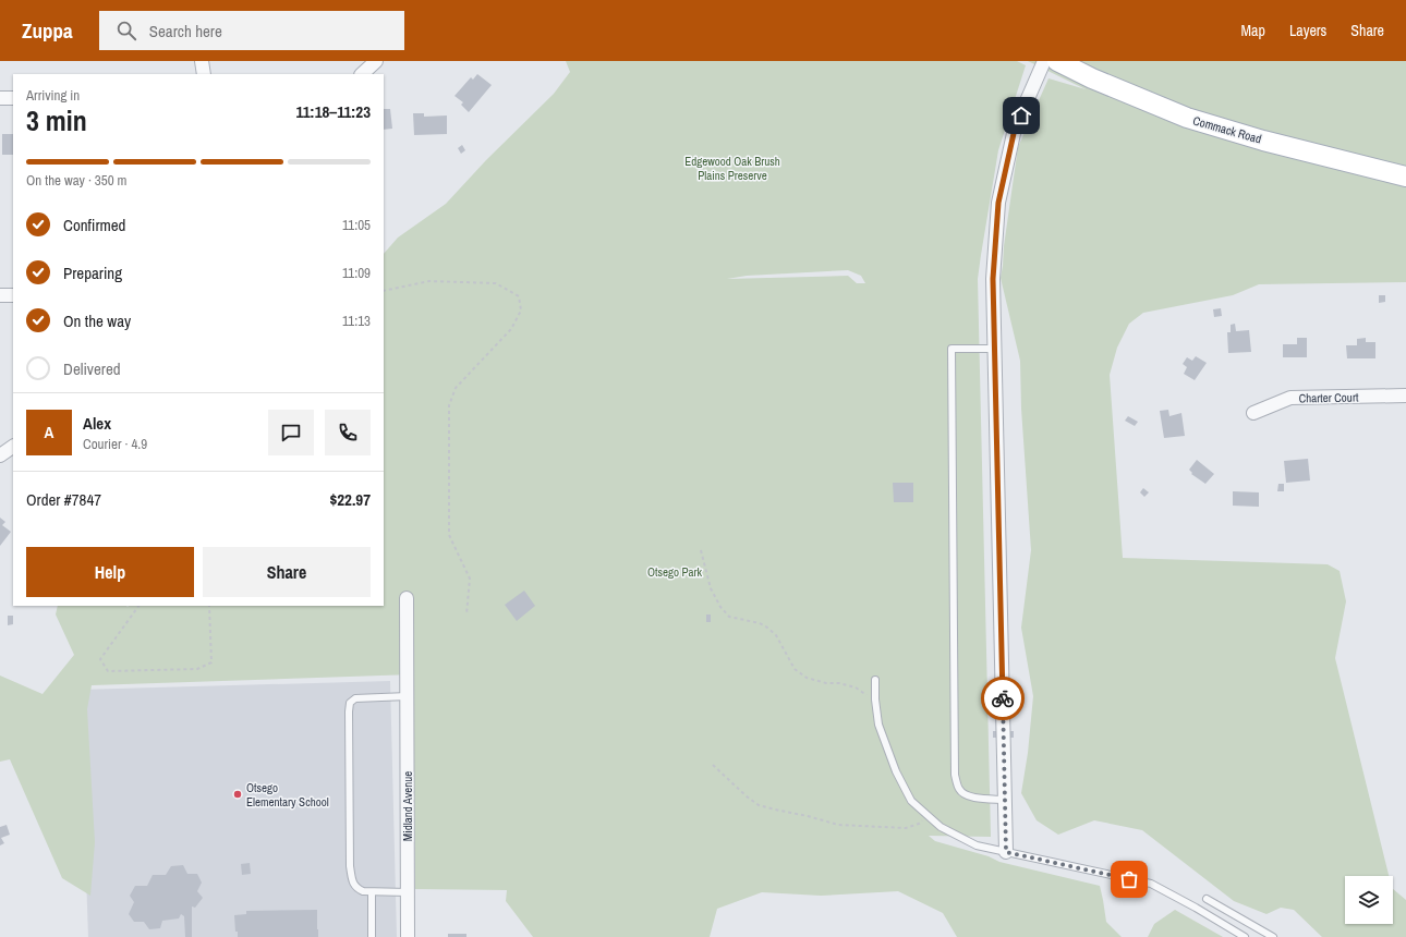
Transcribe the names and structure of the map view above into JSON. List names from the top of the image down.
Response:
{
  "streets": {
    "main road": ["Commack Road"],
    "street": ["Charter Court", "Midland Avenue"]
  },
  "parks": ["Edgewood Oak Brush Plains Preserve", "Otsego Park"],
  "places": ["Otsego Elementary School"],
  "page": {
    "header": "Zuppa",
    "search": "Search here",
    "nav": ["Map", "Layers", "Share"],
    "heading": ["3 min", "Arriving in", "11:18–11:23"],
    "panel": [
      "Alex",
      "Courier · 4.9",
      "Order #7847",
      "$22.97"
    ],
    "bar": "On the way · 350 m",
    "list": [
      ["Confirmed", "11:05"],
      ["Preparing", "11:09"],
      ["On the way", "11:13"],
      "Delivered"
    ],
    "round": "A",
    "buttons": ["Help", "Share"]
  }
}
